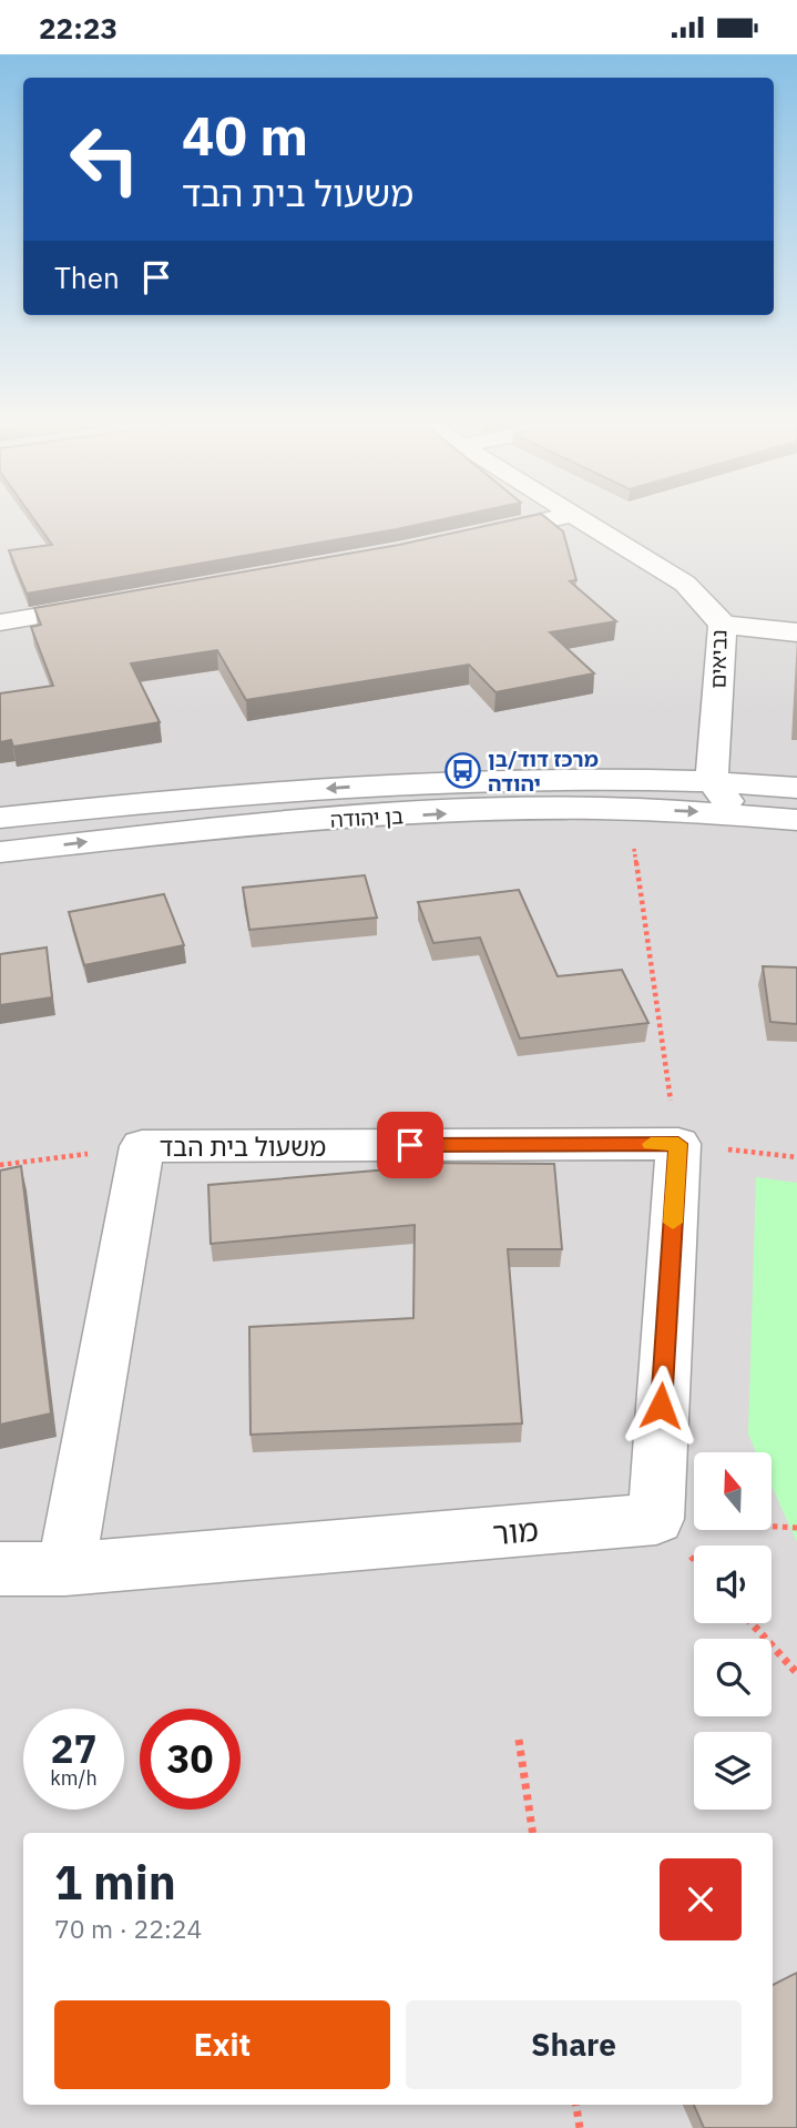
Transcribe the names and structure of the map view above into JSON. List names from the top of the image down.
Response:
{
  "streets": {
    "street": [
      "נביאים",
      "בן יהודה",
      "משעול בית הבד",
      "מור"
    ]
  },
  "crossings": [
    ["נביאים", "בן יהודה"],
    ["משעול בית הבד", "מור"]
  ],
  "places": {
    "bus stop": ["מרכז דוד/בן יהודה"]
  },
  "north": "top",
  "page": {
    "status": "22:23",
    "turn": ["40 m", "משעול בית הבד"],
    "then": "Then",
    "speed": "27 km/h",
    "limit": "30",
    "heading": ["1 min", "70 m · 22:24"],
    "buttons": ["Exit", "Share"]
  }
}
